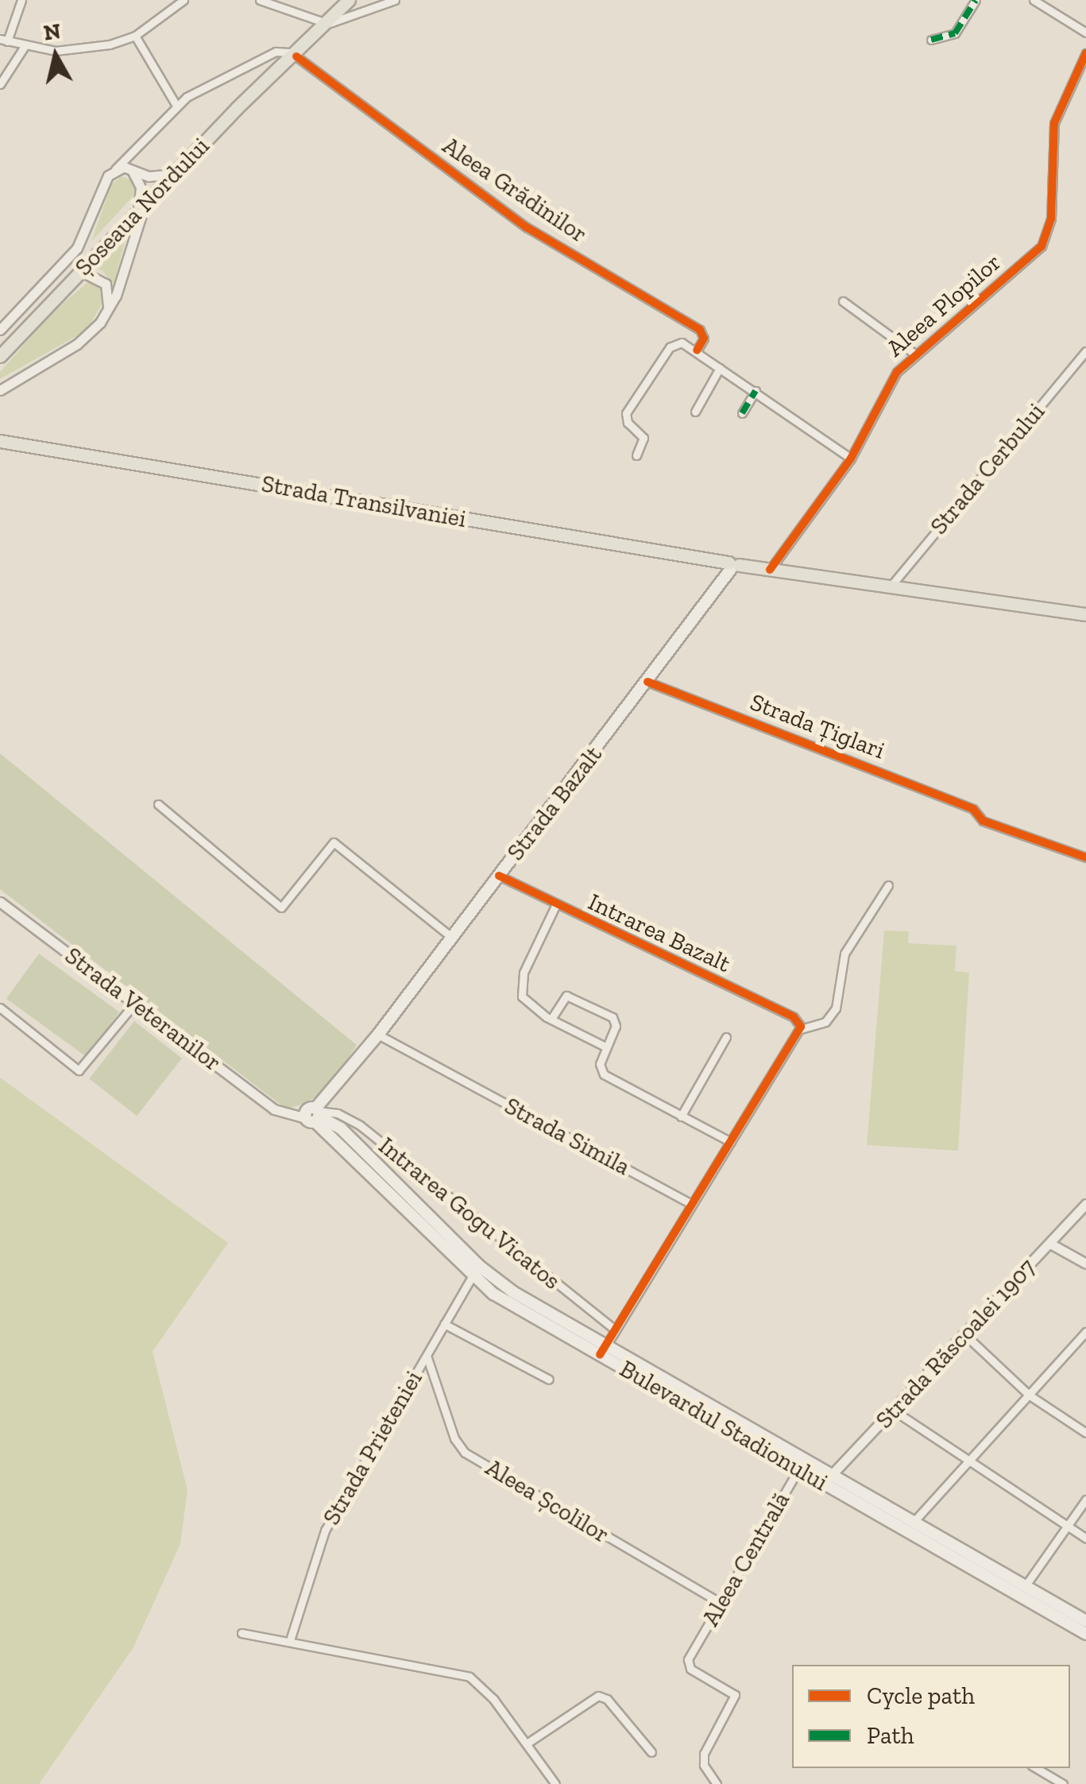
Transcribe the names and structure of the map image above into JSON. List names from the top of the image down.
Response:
{
  "streets": {
    "main road": [
      "Șoseaua Nordului",
      "Strada Transilvaniei",
      "Strada Bazalt",
      "Bulevardul Stadionului"
    ],
    "street": [
      "Aleea Grădinilor",
      "Aleea Plopilor",
      "Strada Cerbului",
      "Strada Țiglari",
      "Intrarea Bazalt",
      "Strada Veteranilor",
      "Strada Simila",
      "Intrarea Gogu Vicatos",
      "Strada Răscoalei 1907",
      "Strada Prieteniei",
      "Aleea Școlilor",
      "Aleea Centrală"
    ]
  },
  "crossings": [
    ["Aleea Grădinilor", "Șoseaua Nordului"],
    ["Aleea Plopilor", "Strada Transilvaniei"],
    ["Strada Cerbului", "Strada Transilvaniei"],
    ["Strada Transilvaniei", "Strada Bazalt"],
    ["Strada Țiglari", "Strada Bazalt"],
    ["Strada Bazalt", "Intrarea Bazalt"],
    ["Strada Bazalt", "Strada Veteranilor"],
    ["Strada Bazalt", "Strada Simila"],
    ["Strada Bazalt", "Intrarea Gogu Vicatos"],
    ["Strada Bazalt", "Bulevardul Stadionului"],
    ["Strada Veteranilor", "Intrarea Gogu Vicatos"],
    ["Strada Veteranilor", "Bulevardul Stadionului"],
    ["Intrarea Gogu Vicatos", "Bulevardul Stadionului"],
    ["Strada Răscoalei 1907", "Bulevardul Stadionului"],
    ["Bulevardul Stadionului", "Strada Prieteniei"],
    ["Bulevardul Stadionului", "Aleea Centrală"],
    ["Strada Prieteniei", "Aleea Școlilor"],
    ["Aleea Școlilor", "Aleea Centrală"]
  ],
  "legend": ["Cycle path", "Path"],
  "north": "top"
}
